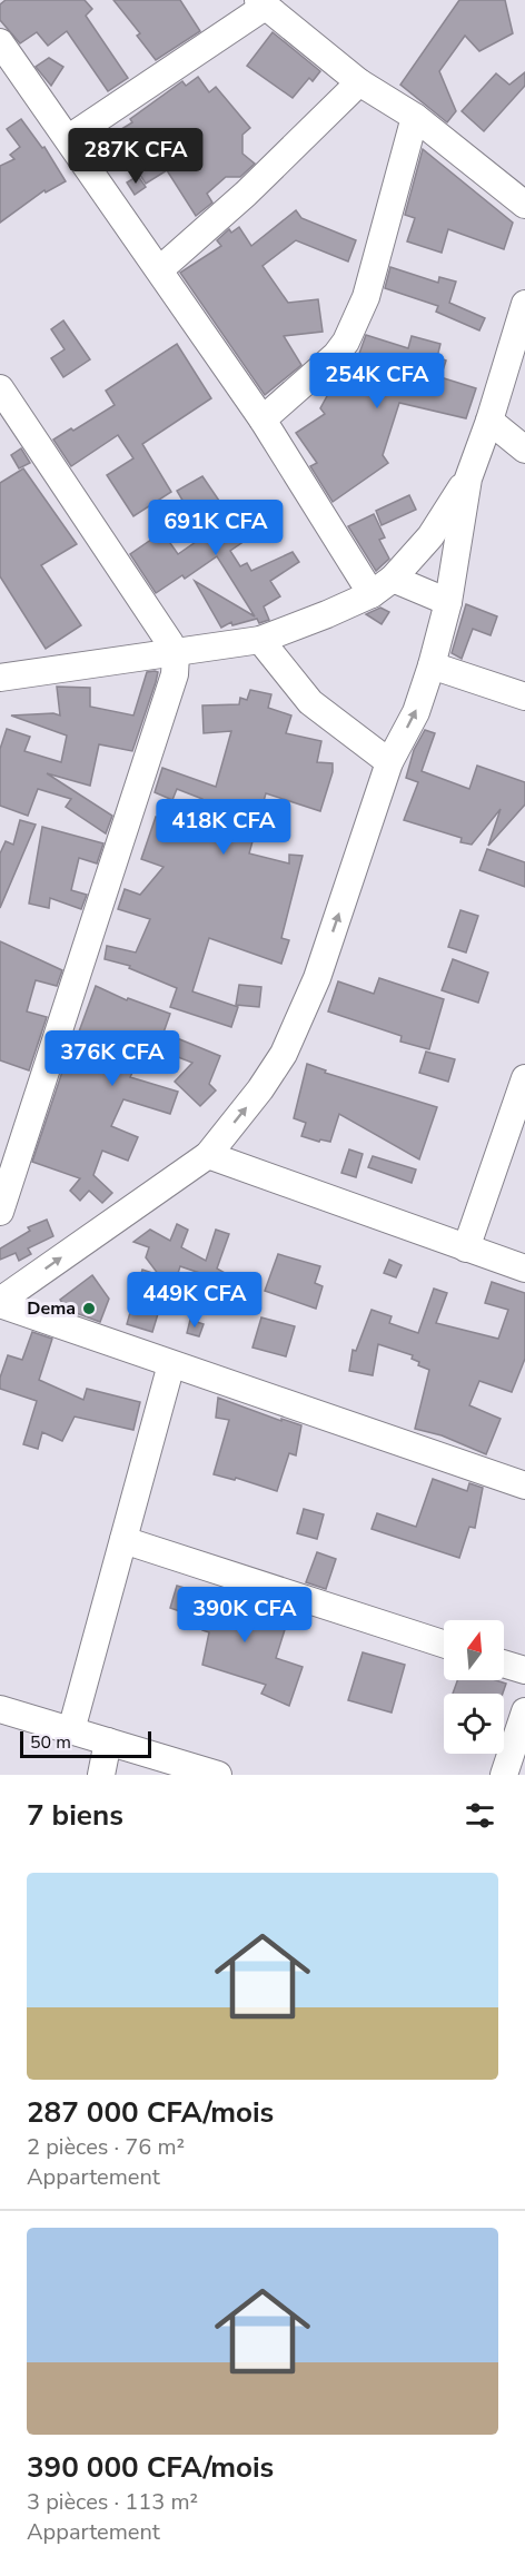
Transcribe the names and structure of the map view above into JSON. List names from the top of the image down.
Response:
{
  "places": ["Dema"],
  "scale_bar": "50 m",
  "north": "top",
  "page": {
    "price": [
      "287K CFA",
      "254K CFA",
      "691K CFA",
      "418K CFA",
      "376K CFA",
      "449K CFA",
      "390K CFA"
    ],
    "scale": "50 m",
    "heading": "7 biens",
    "list": [
      {
        "name": "287 000 CFA/mois",
        "note": "2 pièces · 76 m² · Appartement"
      },
      {
        "name": "390 000 CFA/mois",
        "note": "3 pièces · 113 m² · Appartement"
      }
    ]
  }
}
